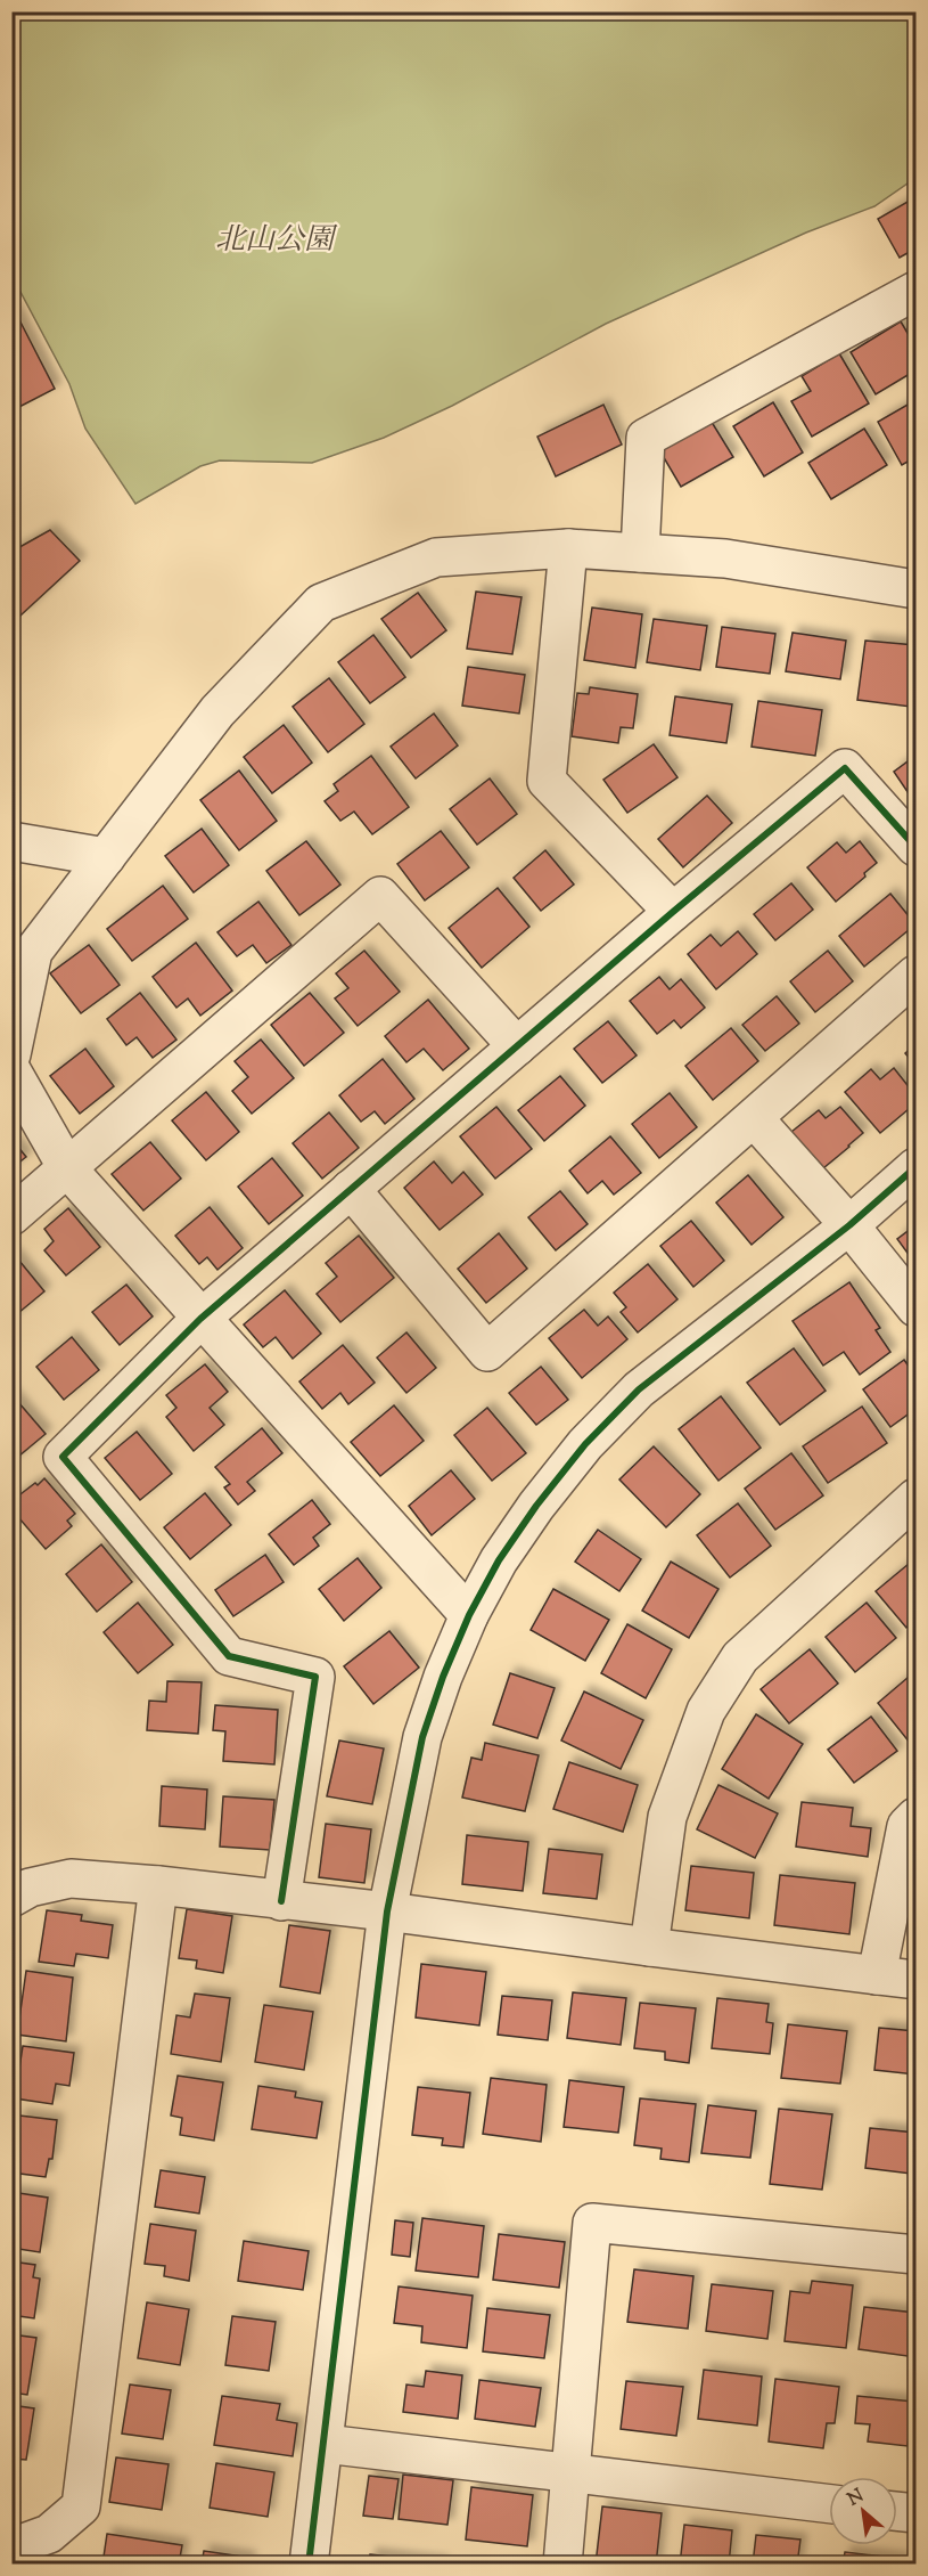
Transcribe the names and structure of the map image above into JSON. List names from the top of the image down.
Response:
{
  "parks": ["北山公園"],
  "north": "top left"
}
